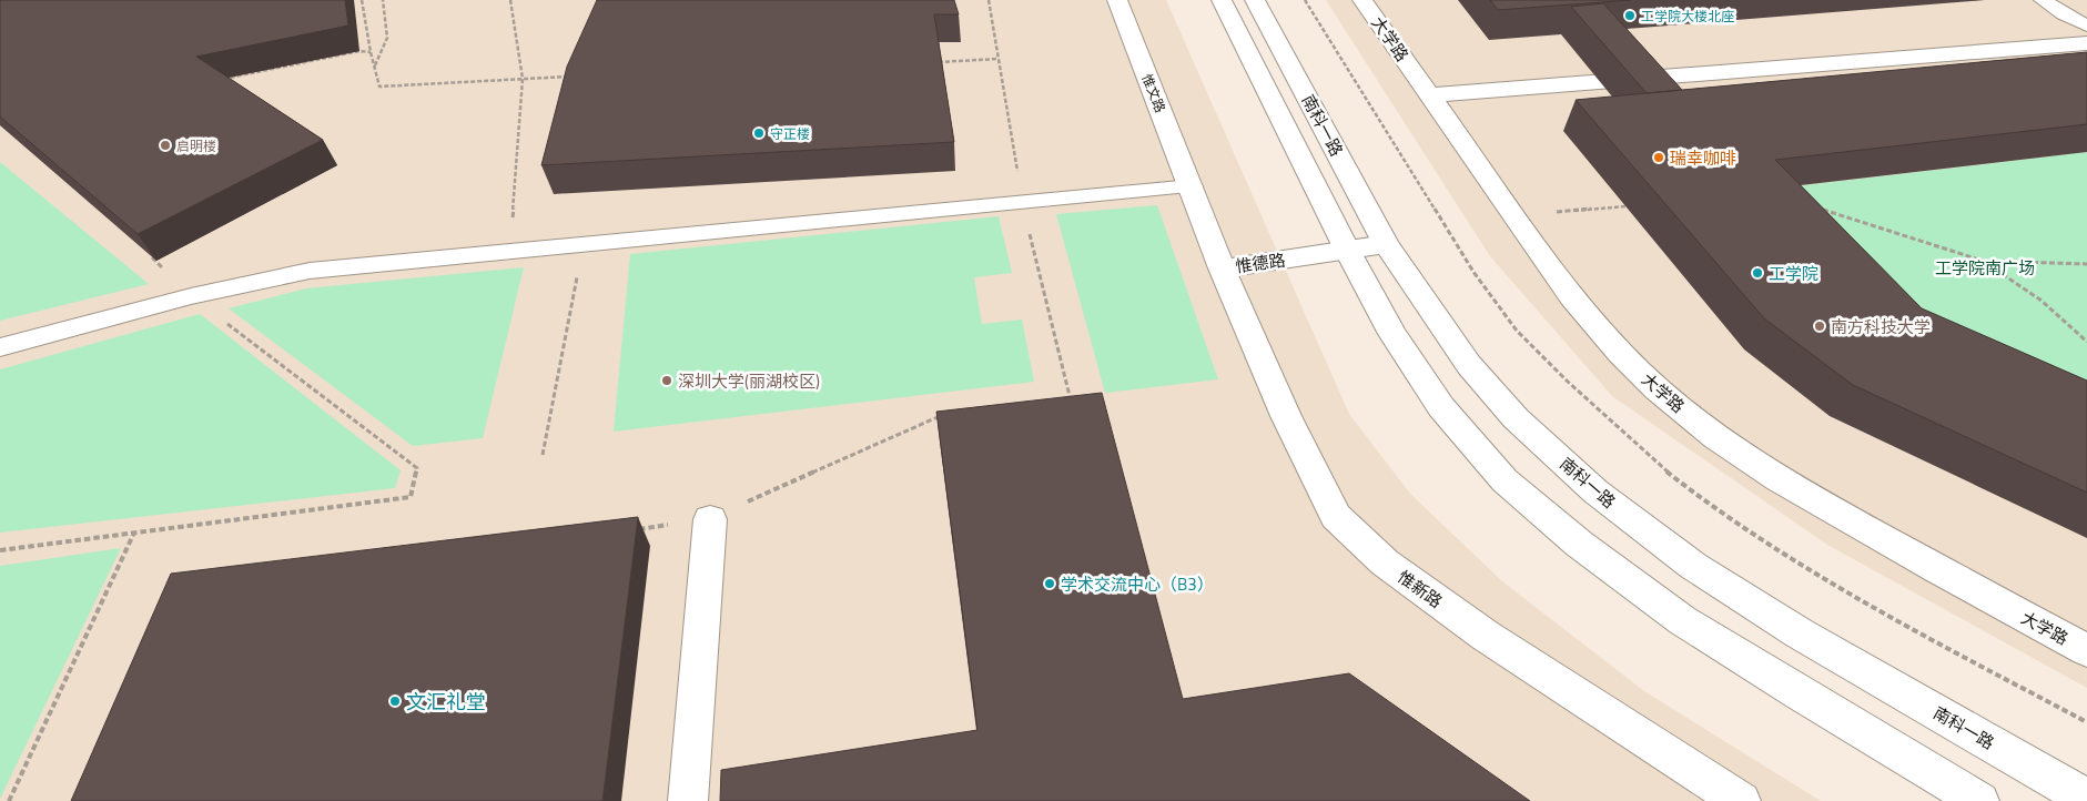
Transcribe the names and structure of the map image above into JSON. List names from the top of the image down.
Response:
{
  "streets": {
    "street": [
      "大学路",
      "惟文路",
      "南科一路",
      "惟德路",
      "惟新路"
    ]
  },
  "crossings": [
    ["惟文路", "惟德路"],
    ["南科一路", "惟德路"],
    ["惟德路", "惟新路"]
  ],
  "parks": ["工学院南广场"],
  "places": [
    "工学院大楼北座",
    "守正楼",
    "启明楼",
    "瑞幸咖啡",
    "工学院",
    "南方科技大学",
    "深圳大学(丽湖校区)",
    "学术交流中心（B3）",
    "文汇礼堂"
  ]
}
